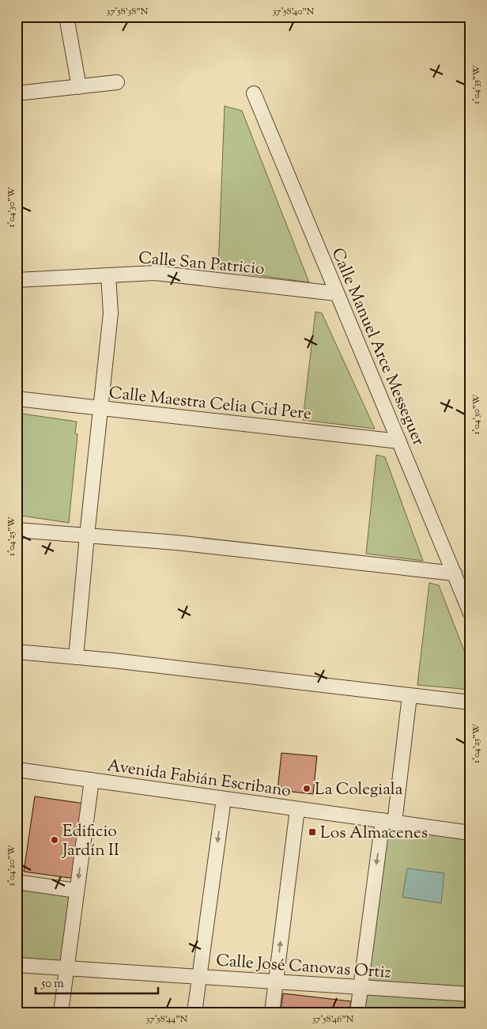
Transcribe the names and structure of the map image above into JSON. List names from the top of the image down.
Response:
{
  "streets": {
    "street": [
      "Calle San Patricio",
      "Calle Manuel Arce Messeguer",
      "Calle Maestra Celia Cid Pere",
      "Avenida Fabián Escribano",
      "Calle José Canovas Ortiz"
    ]
  },
  "crossings": [
    ["Calle San Patricio", "Calle Manuel Arce Messeguer"],
    ["Calle Manuel Arce Messeguer", "Calle Maestra Celia Cid Pere"]
  ],
  "places": {
    "other": ["La Colegiala", "Edificio Jardín II"],
    "transit": ["Los Almacenes"]
  },
  "scale_bar": "50 m",
  "coordinates": [
    "37°58'38\"N",
    "37°58'40\"N",
    "1°04'35\"W",
    "1°04'30\"W",
    "1°04'25\"W",
    "1°04'20\"W",
    "37°58'44\"N",
    "37°58'46\"N"
  ]
}
